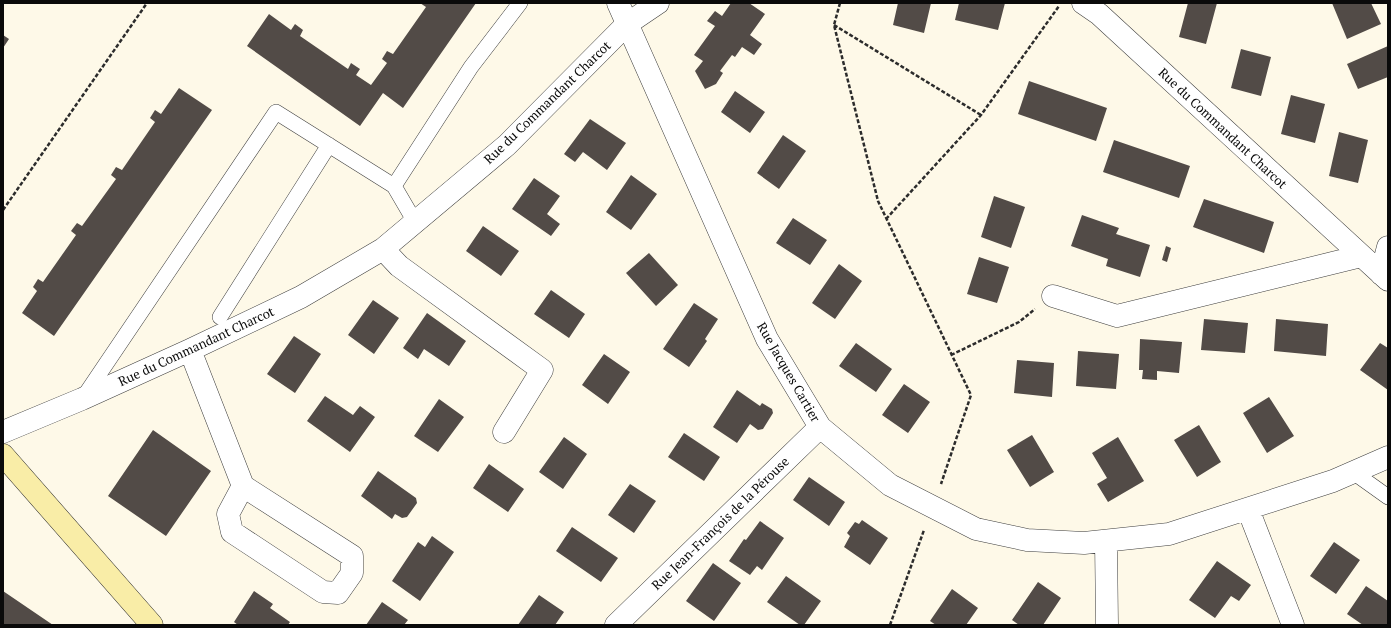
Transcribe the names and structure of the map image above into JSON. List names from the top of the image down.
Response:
{
  "streets": {
    "street": ["Rue du Commandant Charcot", "Rue Jacques Cartier", "Rue Jean-François de la Pérouse"]
  },
  "crossings": [
    ["Rue du Commandant Charcot", "Rue Jacques Cartier"],
    ["Rue Jacques Cartier", "Rue Jean-François de la Pérouse"]
  ]
}
